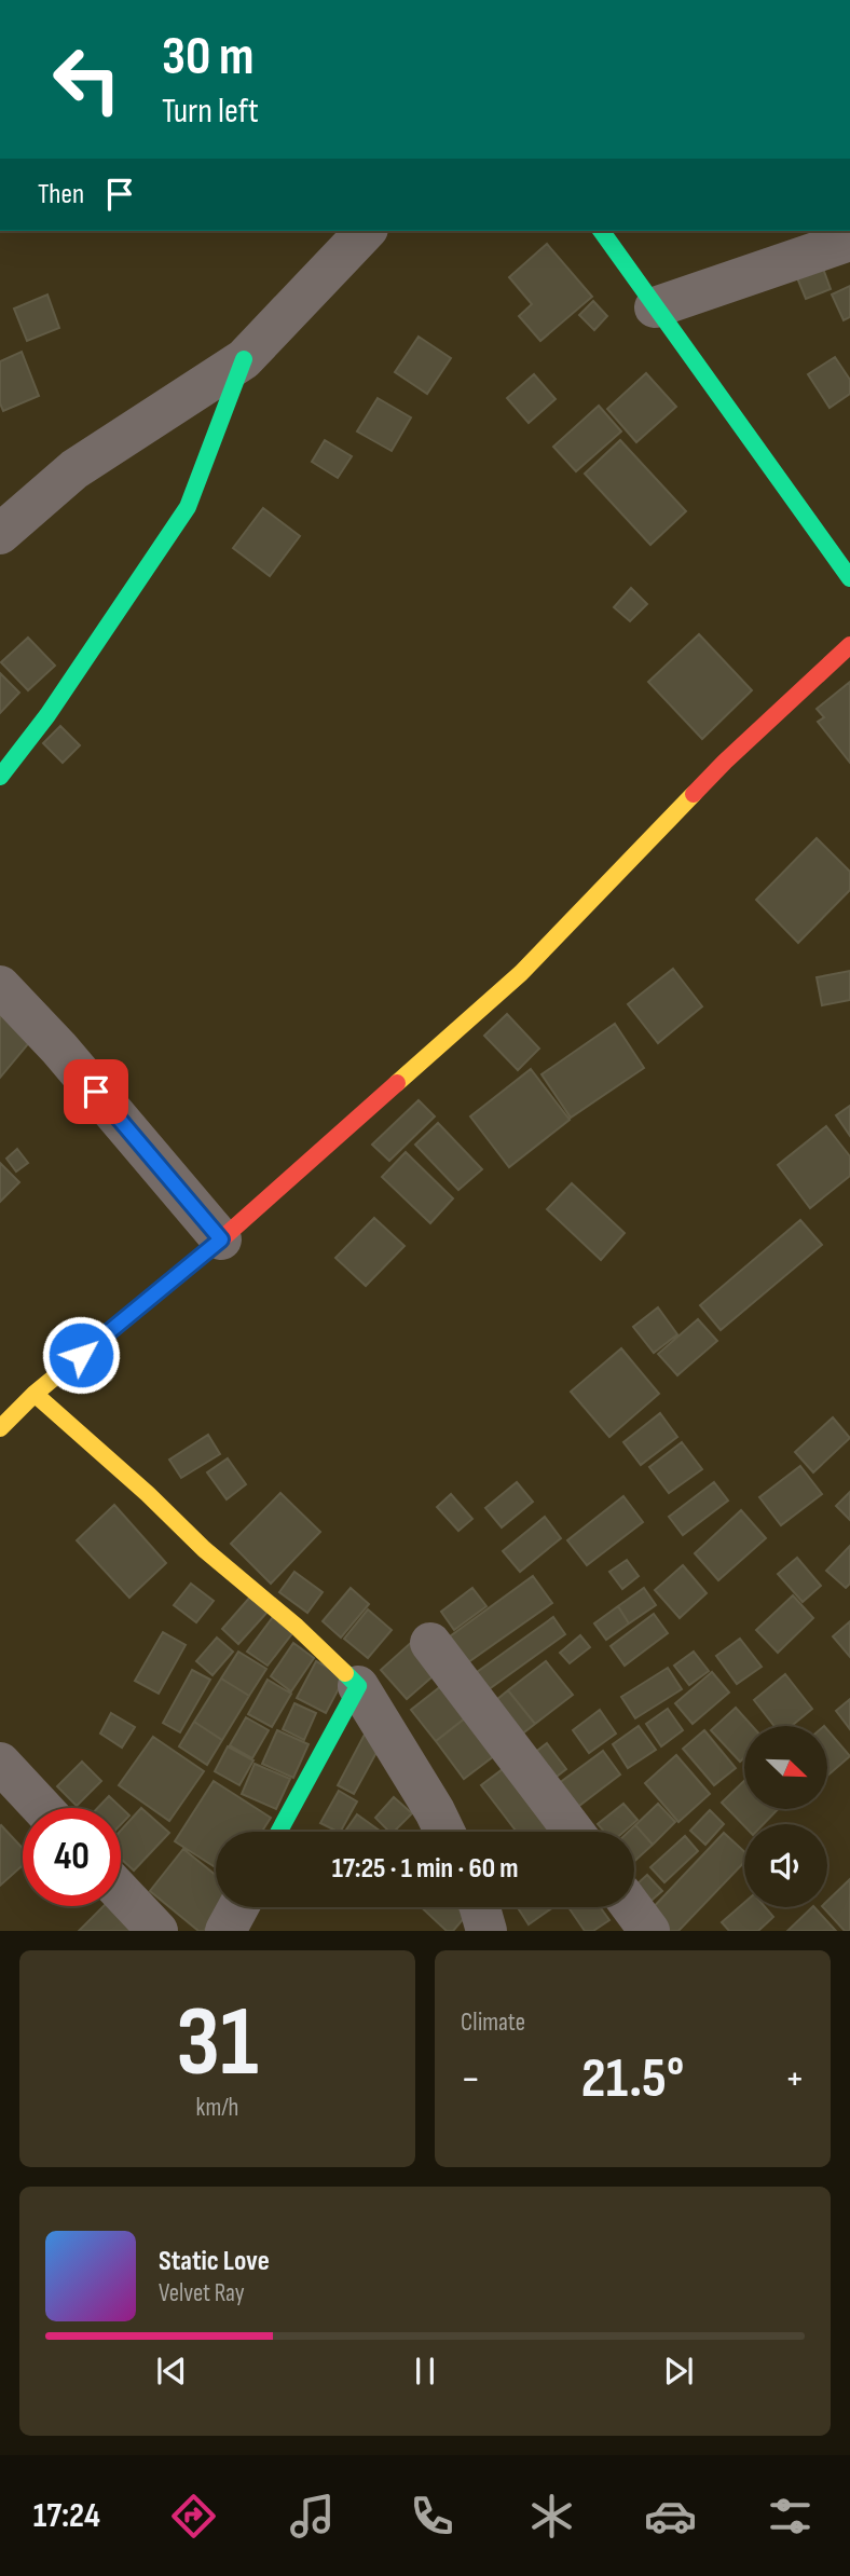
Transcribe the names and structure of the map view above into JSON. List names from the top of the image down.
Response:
{
  "north": "bottom right",
  "page": {
    "turn": ["30 m", "Turn left"],
    "then": "Then",
    "limit": "40",
    "trip": "17:25 · 1 min · 60 m",
    "tile": [
      ["31", "km/h"],
      "Climate"
    ],
    "heat": ["−", "21.5°", "+"],
    "song": ["Static Love", "Velvet Ray"],
    "tabs": "17:24"
  }
}
